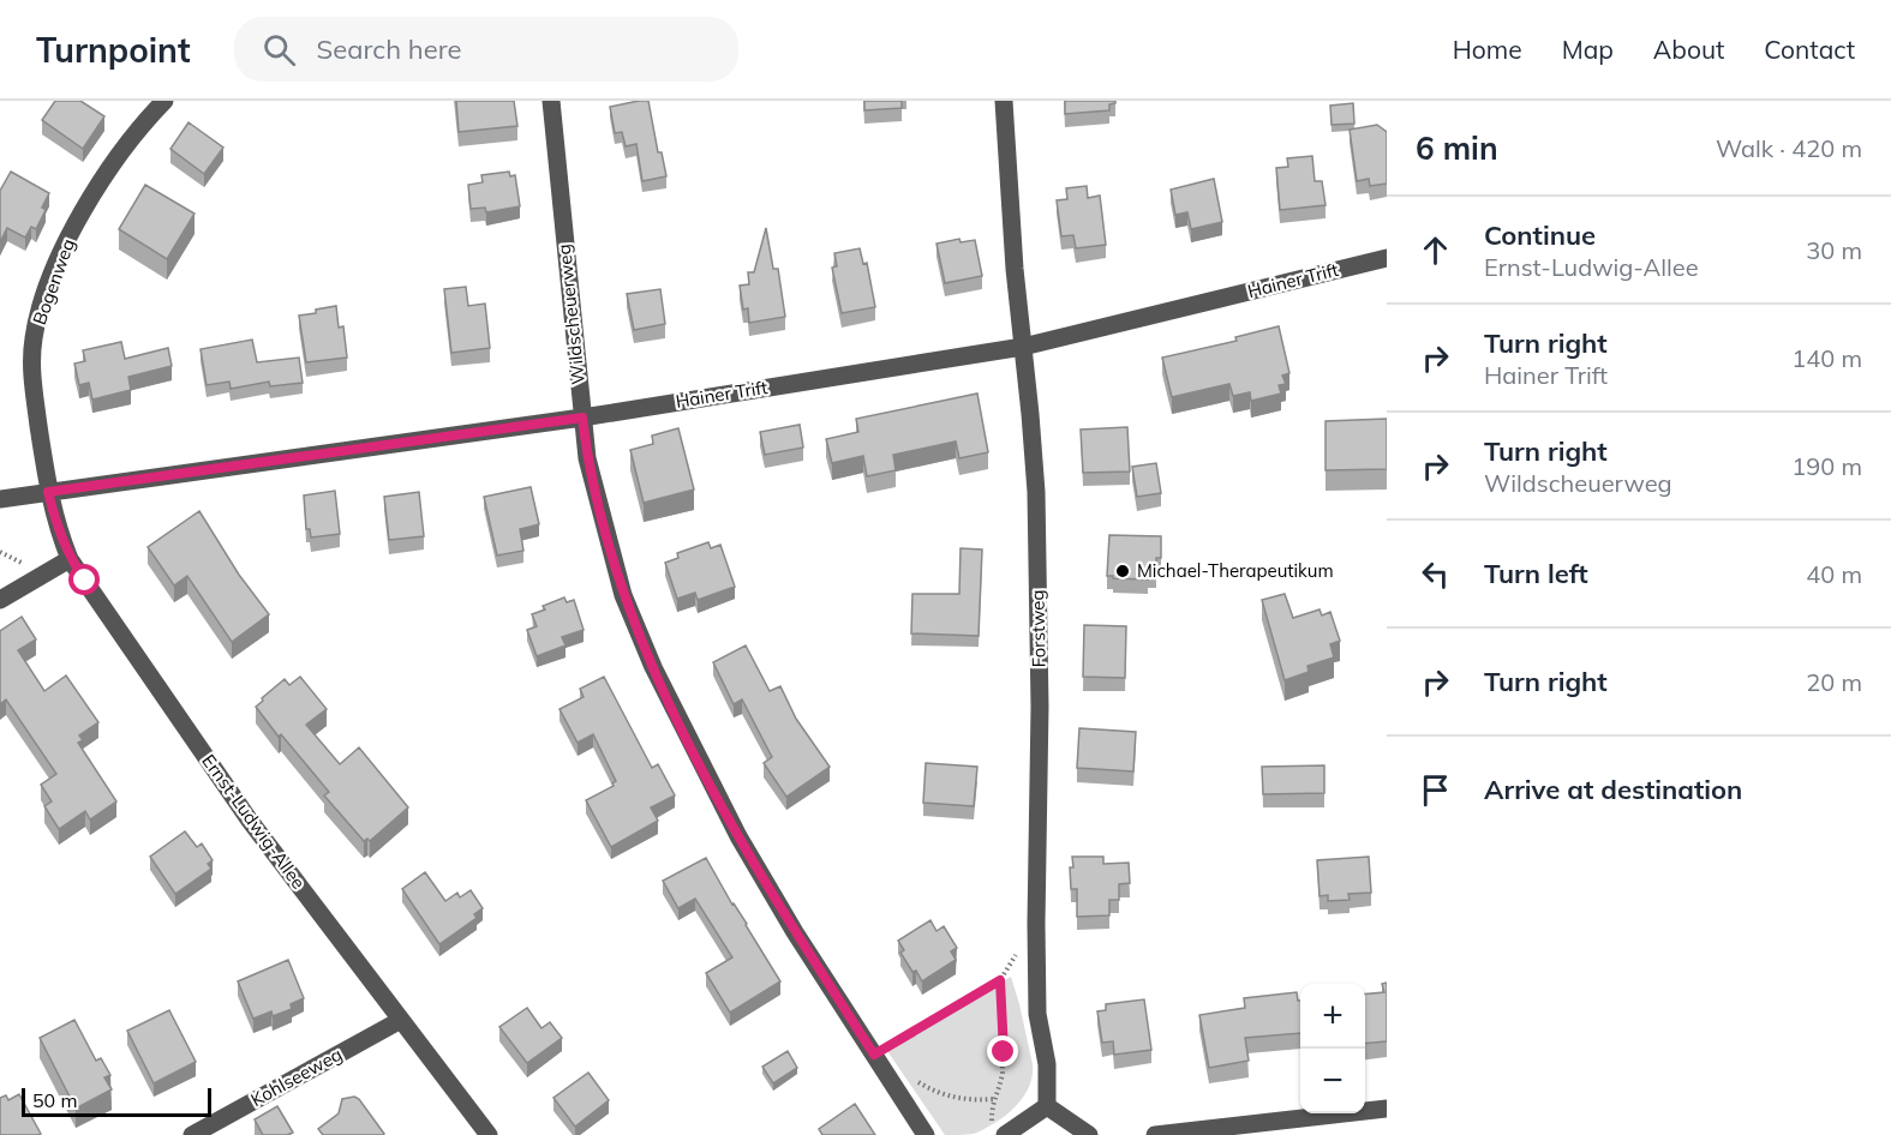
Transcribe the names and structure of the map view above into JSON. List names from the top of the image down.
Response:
{
  "streets": {
    "street": [
      "Hainer Trift",
      "Bogenweg",
      "Wildscheuerweg",
      "Forstweg",
      "Ernst-Ludwig-Allee",
      "Kohlseeweg"
    ]
  },
  "crossings": [
    ["Hainer Trift", "Bogenweg"],
    ["Hainer Trift", "Wildscheuerweg"],
    ["Hainer Trift", "Forstweg"],
    ["Hainer Trift", "Ernst-Ludwig-Allee"],
    ["Bogenweg", "Ernst-Ludwig-Allee"],
    ["Ernst-Ludwig-Allee", "Kohlseeweg"]
  ],
  "places": ["Michael-Therapeutikum"],
  "scale_bar": "50 m",
  "page": {
    "header": "Turnpoint",
    "search": "Search here",
    "nav": [
      "Home",
      "Map",
      "About",
      "Contact"
    ],
    "heading": ["6 min", "Walk · 420 m"],
    "list": [
      ["Continue", "Ernst-Ludwig-Allee", "30 m"],
      ["Turn right", "Hainer Trift", "140 m"],
      ["Turn right", "Wildscheuerweg", "190 m"],
      ["Turn left", "40 m"],
      ["Turn right", "20 m"],
      "Arrive at destination"
    ],
    "map_buttons": ["+", "−"],
    "scale": "50 m"
  }
}
